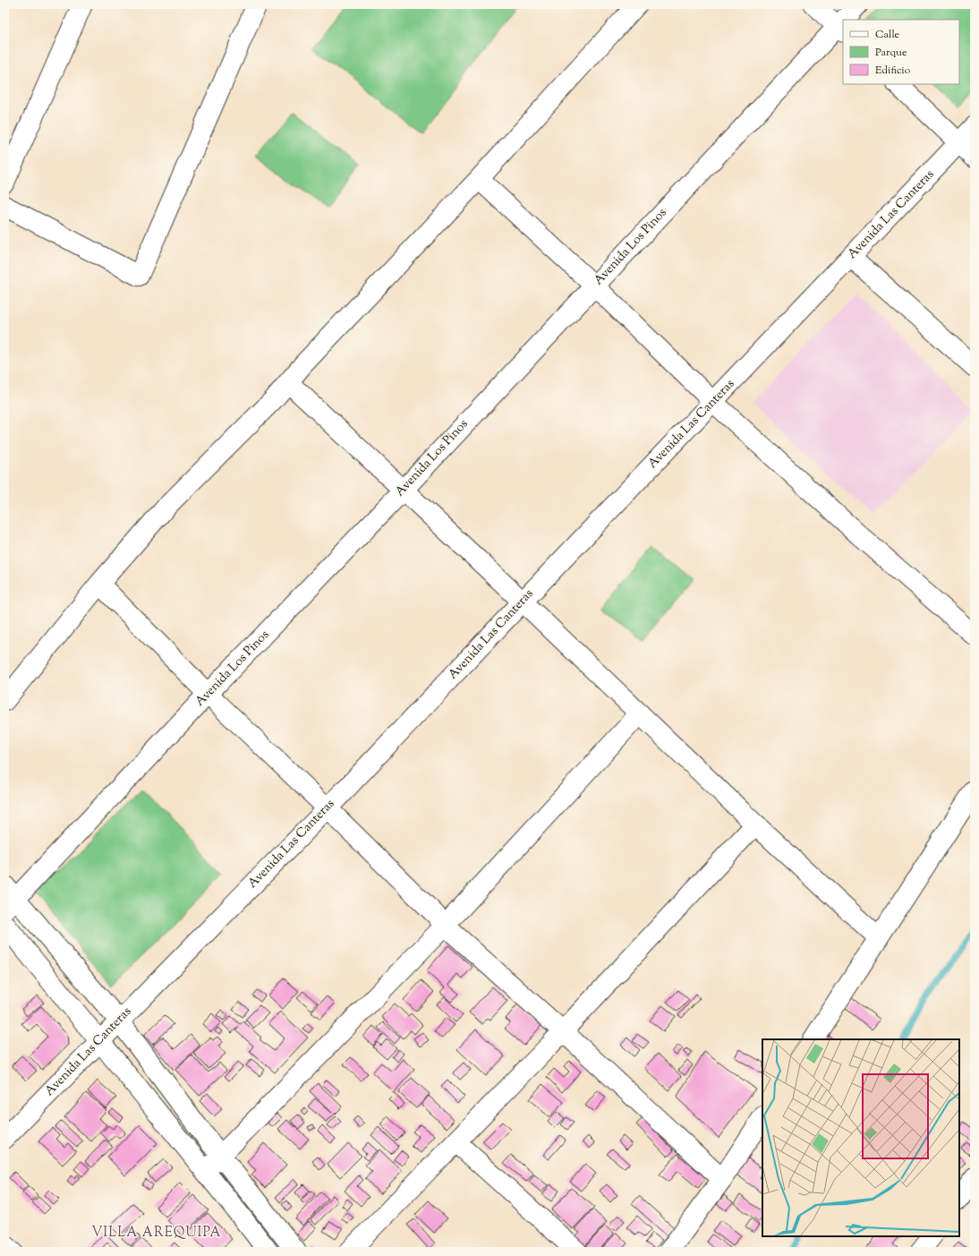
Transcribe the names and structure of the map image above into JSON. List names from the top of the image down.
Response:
{
  "streets": {
    "street": ["Avenida Las Canteras", "Avenida Los Pinos"]
  },
  "districts": ["VILLA AREQUIPA"],
  "legend": ["Calle", "Parque", "Edificio"]
}
